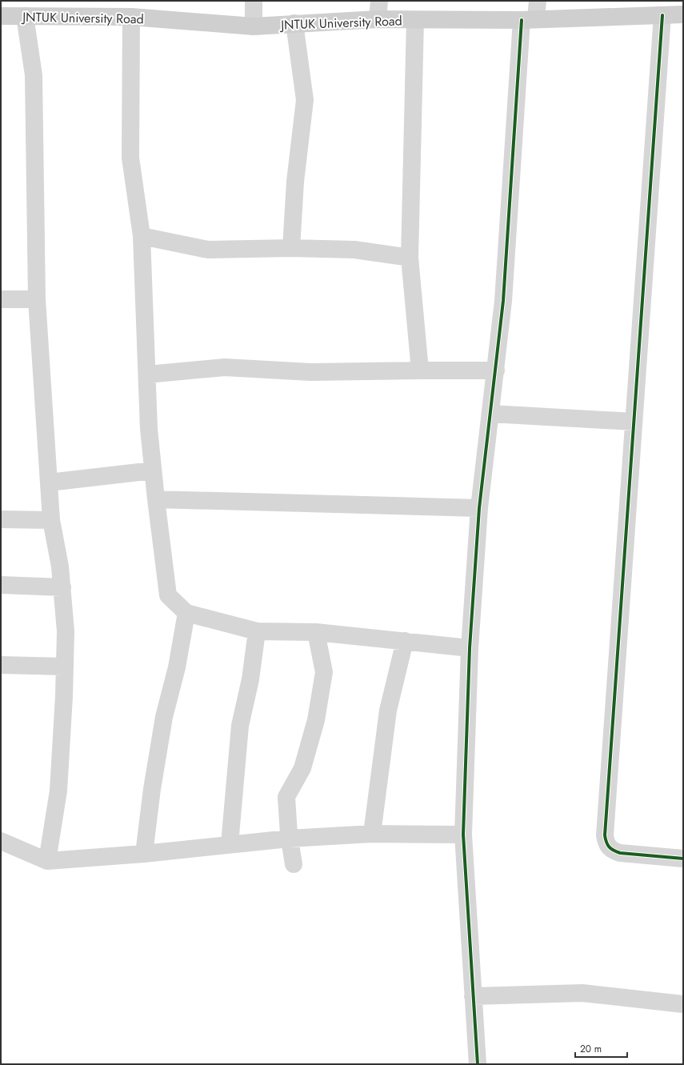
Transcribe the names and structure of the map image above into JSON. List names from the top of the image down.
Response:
{
  "streets": {
    "main road": ["JNTUK University Road"]
  },
  "scale_bar": "20 m"
}
